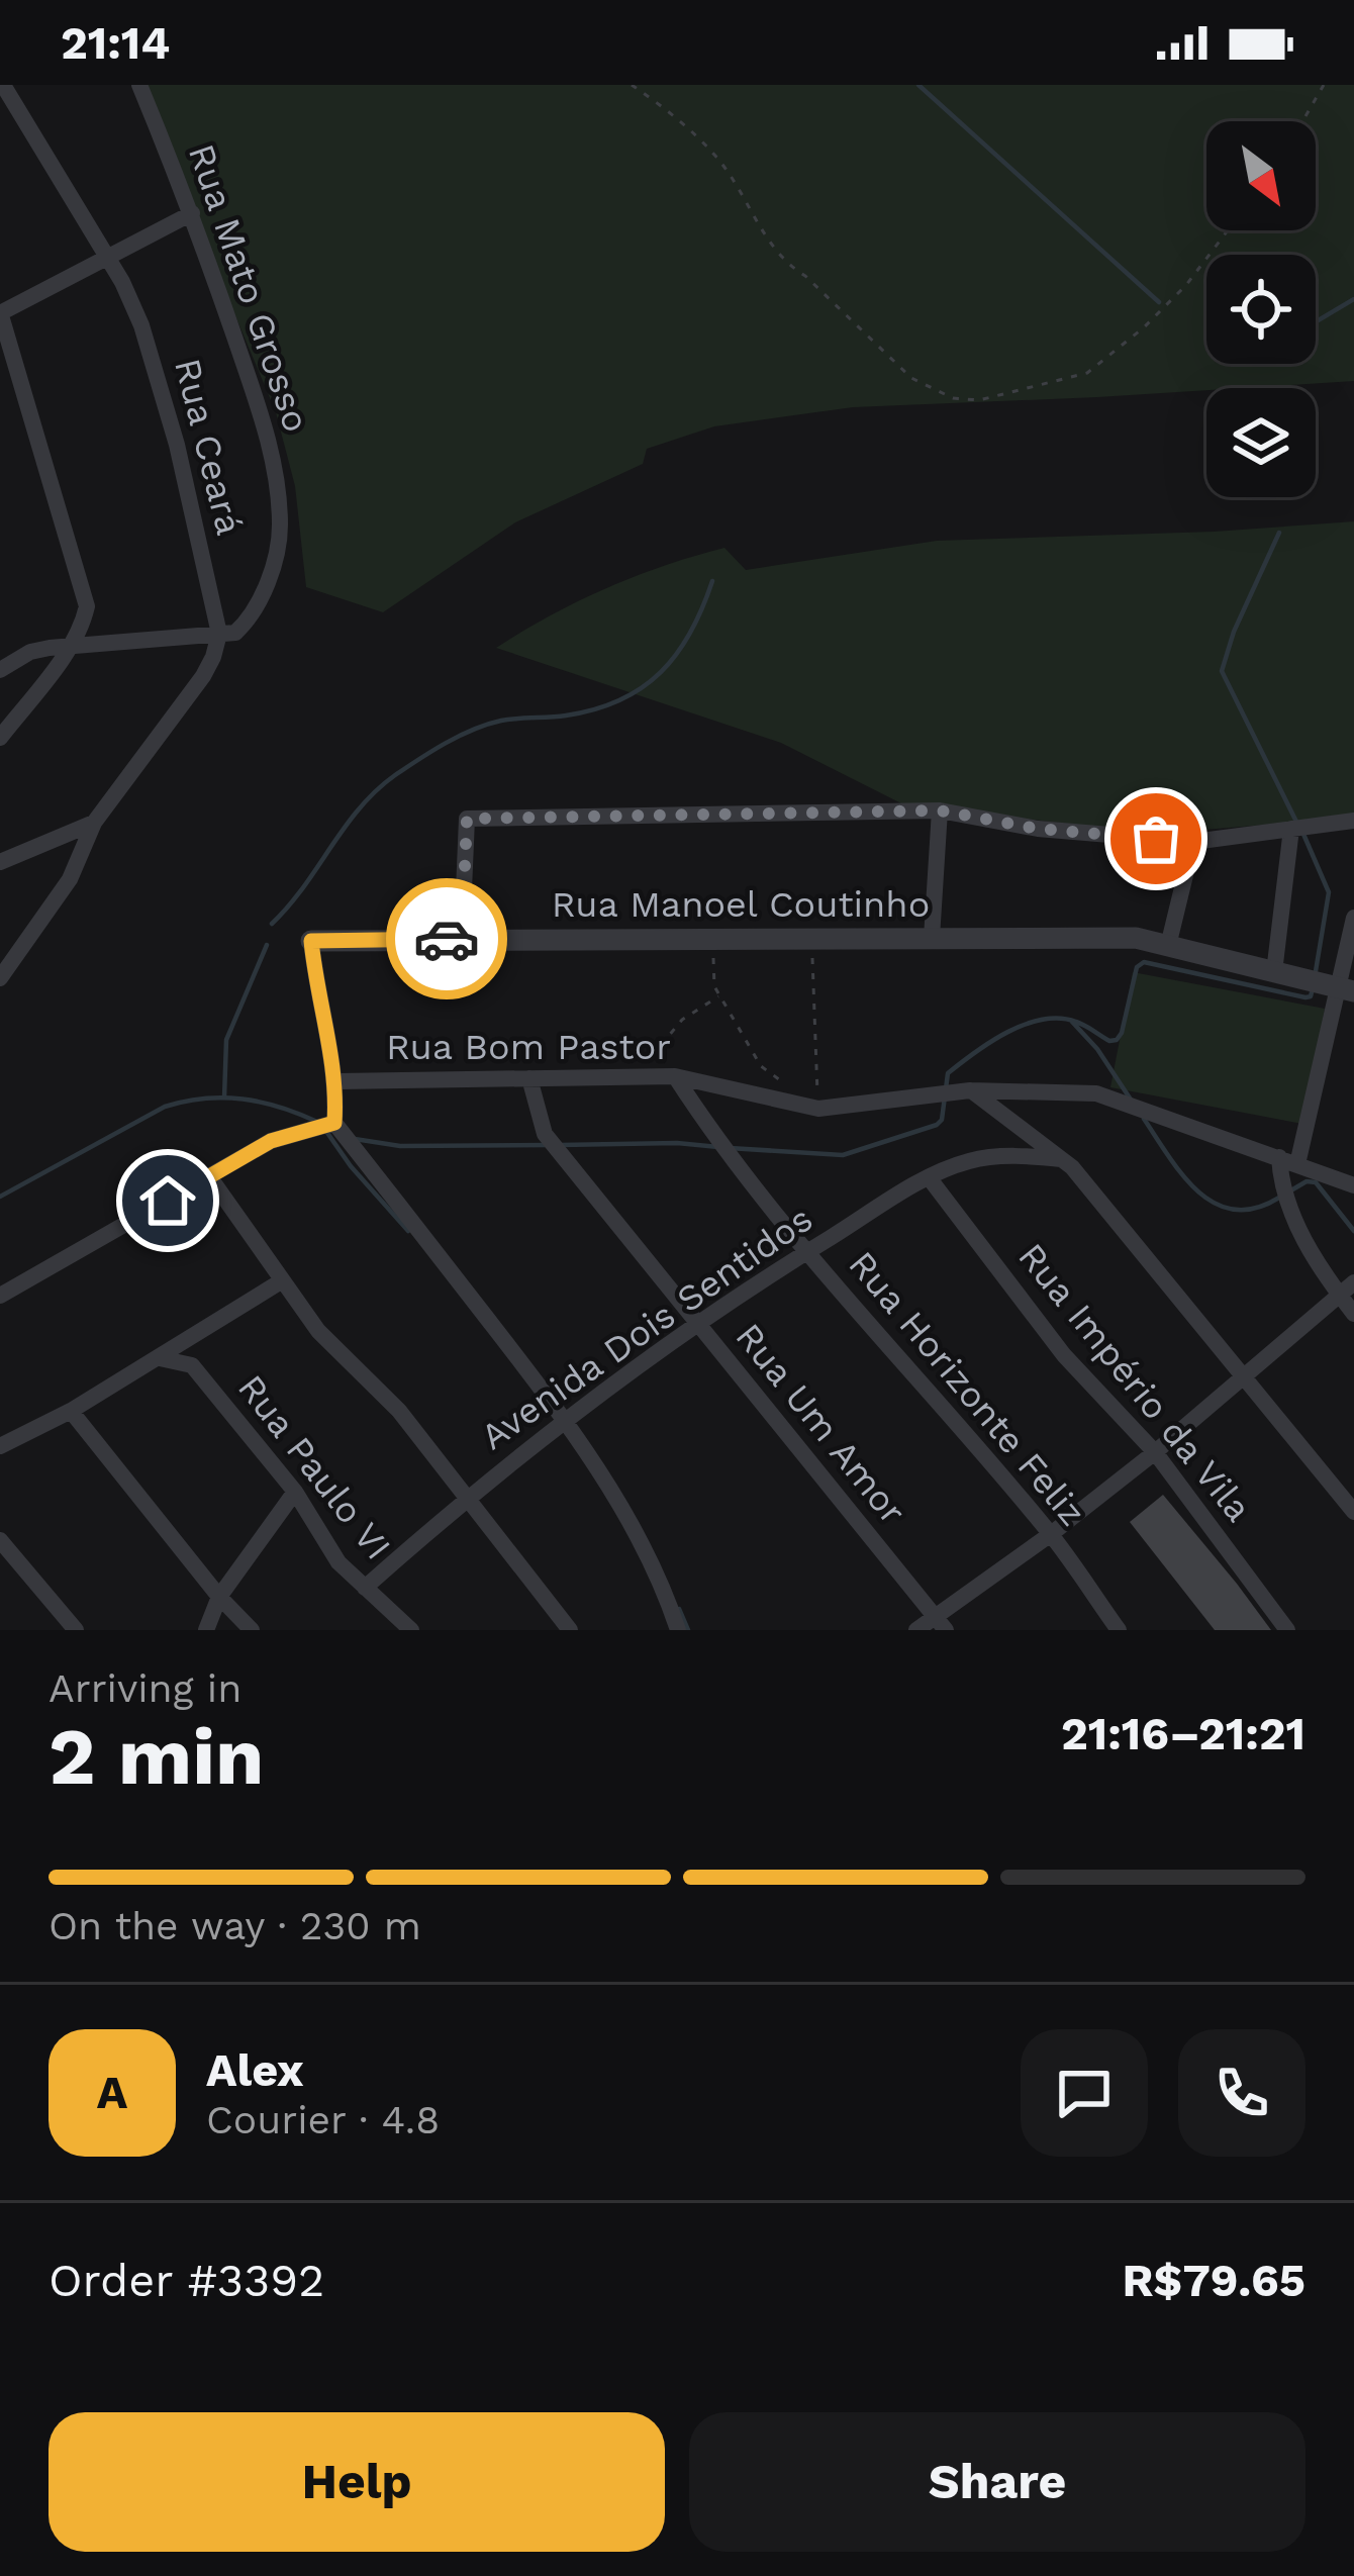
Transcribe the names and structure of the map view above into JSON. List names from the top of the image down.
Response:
{
  "streets": {
    "street": [
      "Rua Mato Grosso",
      "Rua Ceará",
      "Rua Manoel Coutinho",
      "Rua Bom Pastor",
      "Avenida Dois Sentidos",
      "Rua Império da Vila",
      "Rua Horizonte Feliz",
      "Rua Um Amor",
      "Rua Paulo VI"
    ]
  },
  "crossings": [
    ["Rua Mato Grosso", "Rua Ceará"],
    ["Rua Bom Pastor", "Rua Horizonte Feliz"],
    ["Rua Bom Pastor", "Rua Um Amor"],
    ["Avenida Dois Sentidos", "Rua Império da Vila"],
    ["Avenida Dois Sentidos", "Rua Horizonte Feliz"],
    ["Avenida Dois Sentidos", "Rua Um Amor"],
    ["Avenida Dois Sentidos", "Rua Paulo VI"]
  ],
  "north": "bottom right",
  "page": {
    "status": "21:14",
    "heading": ["2 min", "Arriving in", "21:16–21:21"],
    "panel": [
      "Alex",
      "Courier · 4.8",
      "Order #3392",
      "R$79.65"
    ],
    "bar": "On the way · 230 m",
    "round": "A",
    "buttons": ["Help", "Share"]
  }
}
